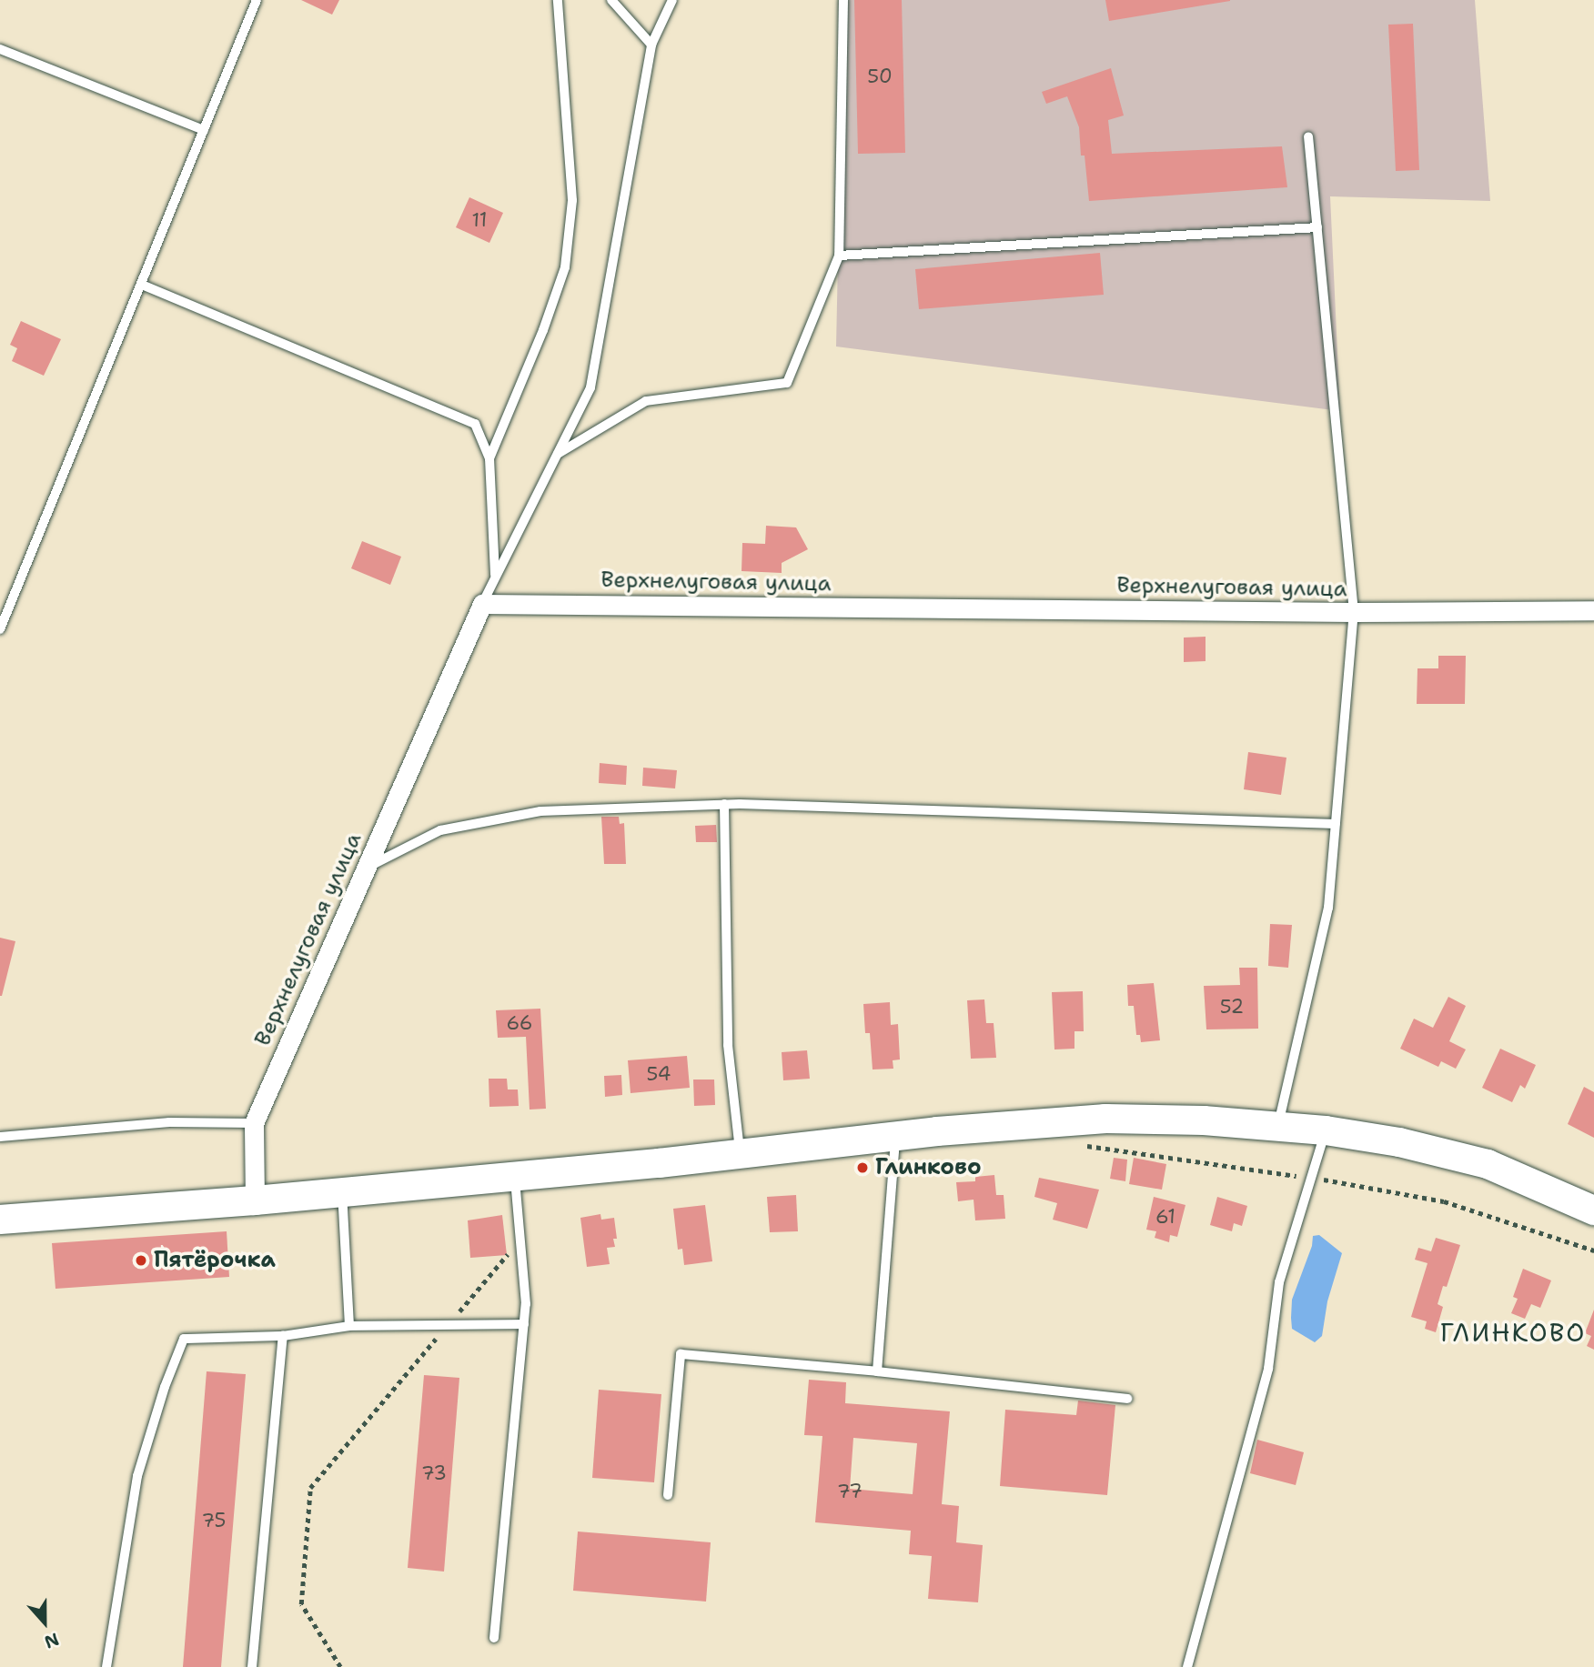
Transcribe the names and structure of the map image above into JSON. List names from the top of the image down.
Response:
{
  "streets": {
    "street": ["Верхнелуговая улица"]
  },
  "districts": ["ГЛИНКОВО"],
  "places": ["Глинково", "Пятёрочка"],
  "house_numbers": [
    "50",
    "11",
    "52",
    "66",
    "54",
    "61",
    "73",
    "77",
    "75"
  ],
  "north": "bottom"
}
